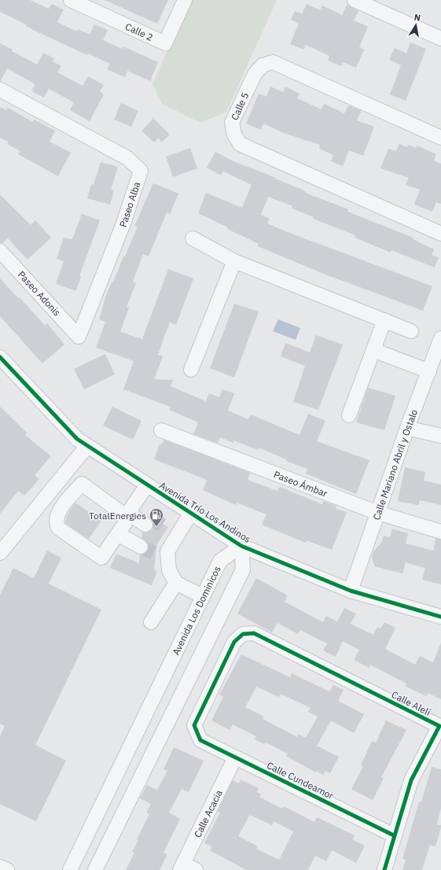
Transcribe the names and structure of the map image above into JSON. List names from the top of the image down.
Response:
{
  "streets": {
    "street": [
      "Calle 2",
      "Calle 5",
      "Paseo Alba",
      "Paseo Adonis",
      "Calle Mariano Abril y Ostalo",
      "Paseo Ámbar",
      "Avenida Trío Los Andinos",
      "Avenida Los Dominicos",
      "Calle Alelí",
      "Calle Cundeamor",
      "Calle Acacia"
    ]
  },
  "crossings": [
    ["Paseo Alba", "Paseo Adonis"],
    ["Calle Mariano Abril y Ostalo", "Paseo Ámbar"],
    ["Calle Mariano Abril y Ostalo", "Avenida Trío Los Andinos"],
    ["Avenida Trío Los Andinos", "Avenida Los Dominicos"],
    ["Calle Alelí", "Calle Cundeamor"],
    ["Calle Cundeamor", "Calle Acacia"]
  ],
  "places": {
    "fuel station": ["TotalEnergies"]
  },
  "north": "top"
}
